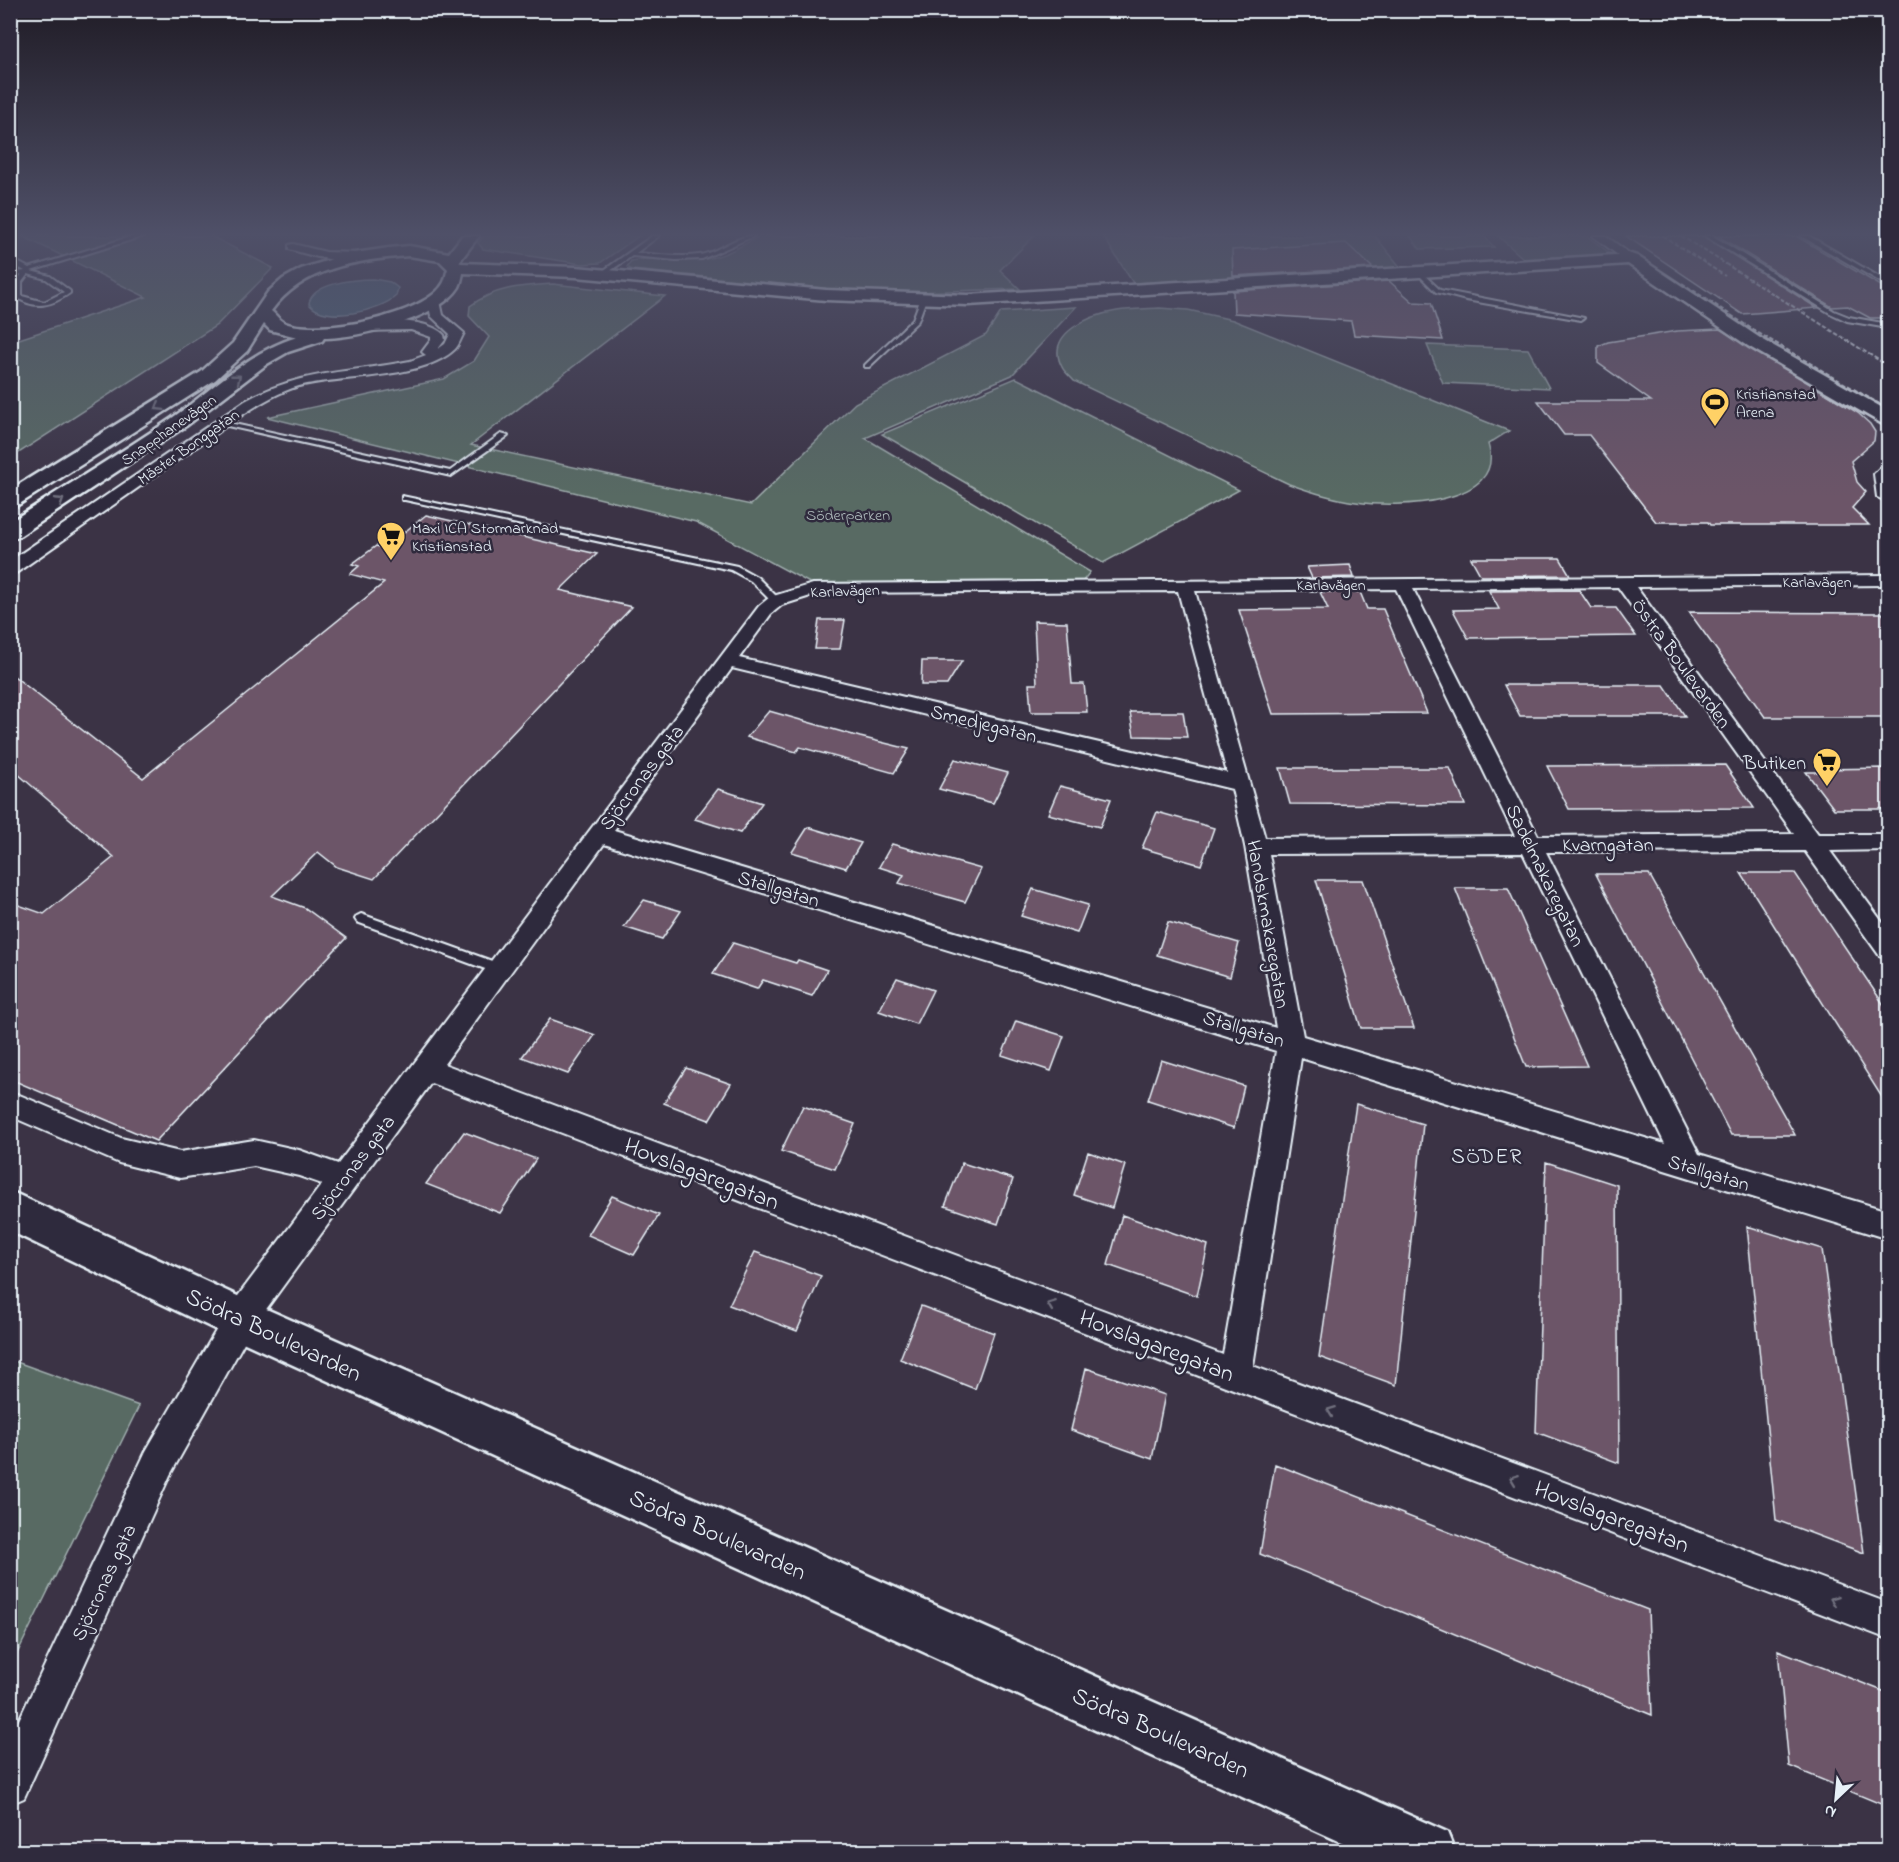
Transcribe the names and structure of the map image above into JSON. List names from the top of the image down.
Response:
{
  "streets": {
    "main road": ["Snapphanevägen", "Södra Boulevarden"],
    "street": [
      "Mäster Bonggatan",
      "Karlavägen",
      "Östra Boulevarden",
      "Smedjegatan",
      "Sjöcronas gata",
      "Kvarngatan",
      "Sadelmakaregatan",
      "Stallgatan",
      "Handskmakaregatan",
      "Hovslagaregatan"
    ]
  },
  "crossings": [
    ["Karlavägen", "Östra Boulevarden"],
    ["Karlavägen", "Sjöcronas gata"],
    ["Karlavägen", "Sadelmakaregatan"],
    ["Karlavägen", "Handskmakaregatan"],
    ["Östra Boulevarden", "Kvarngatan"],
    ["Smedjegatan", "Sjöcronas gata"],
    ["Smedjegatan", "Handskmakaregatan"],
    ["Sjöcronas gata", "Stallgatan"],
    ["Sjöcronas gata", "Hovslagaregatan"],
    ["Sjöcronas gata", "Södra Boulevarden"],
    ["Kvarngatan", "Sadelmakaregatan"],
    ["Kvarngatan", "Handskmakaregatan"],
    ["Sadelmakaregatan", "Stallgatan"],
    ["Stallgatan", "Handskmakaregatan"],
    ["Handskmakaregatan", "Hovslagaregatan"]
  ],
  "one_way": ["Hovslagaregatan"],
  "districts": ["SÖDER"],
  "parks": ["Söderparken"],
  "places": {
    "sports": ["Kristianstad Arena"],
    "supermarket": ["Maxi ICA Stormarknad Kristianstad", "Butiken"]
  },
  "north": "bottom left"
}
